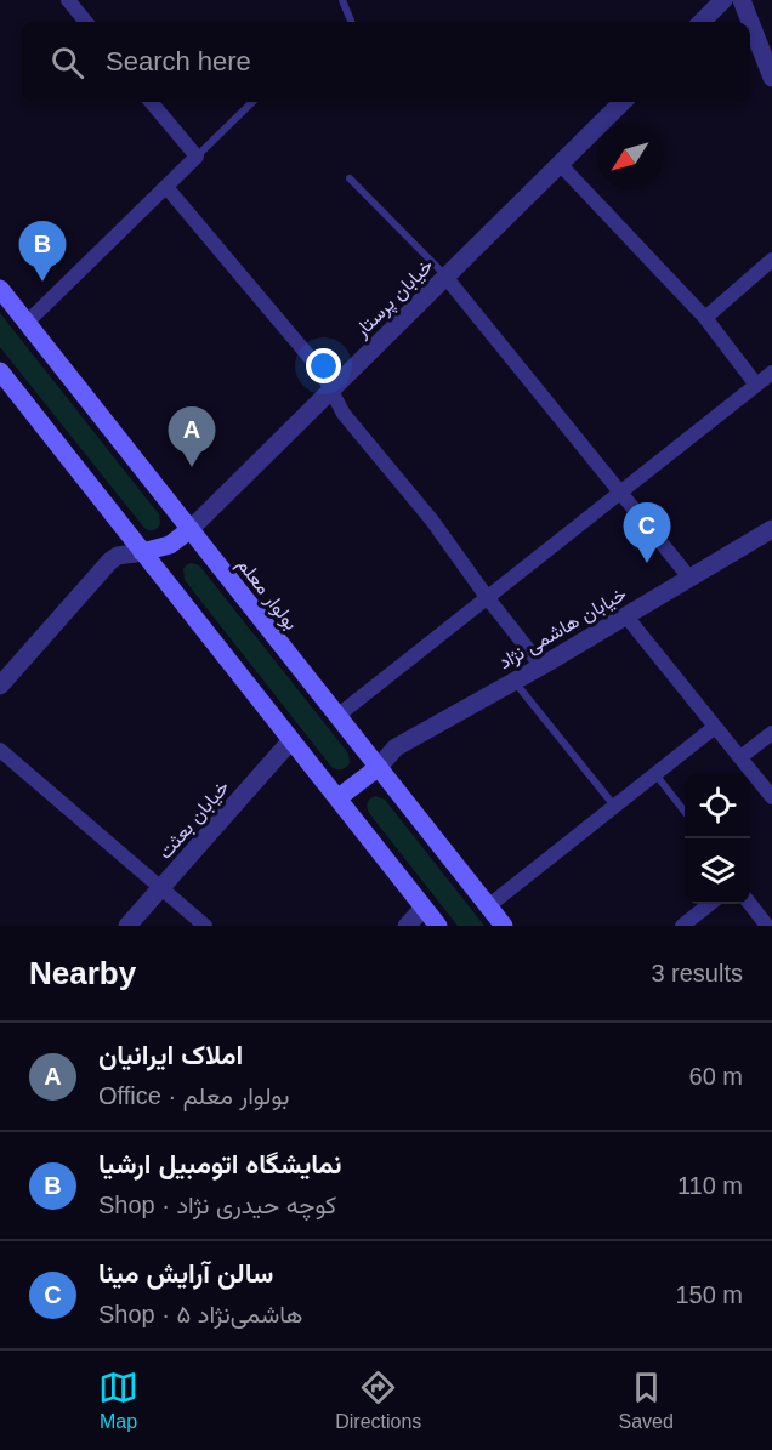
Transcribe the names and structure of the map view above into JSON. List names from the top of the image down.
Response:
{
  "streets": {
    "main road": ["بولوار معلم"],
    "street": ["خیابان پرستار", "خیابان هاشمی نژاد", "خیابان بعثت"]
  },
  "crossings": [
    ["خیابان پرستار", "بولوار معلم"],
    ["بولوار معلم", "خیابان هاشمی نژاد"]
  ],
  "north": "bottom left",
  "page": {
    "search": "Search here",
    "pins": ["B", "A", "C"],
    "heading": ["Nearby", "3 results"],
    "list": [
      {
        "mark": "A",
        "name": "املاک ایرانیان",
        "note": "Office · بولوار معلم",
        "value": "60 m"
      },
      {
        "mark": "B",
        "name": "نمایشگاه اتومبیل ارشیا",
        "note": "Shop · کوچه حیدری نژاد",
        "value": "110 m"
      },
      {
        "mark": "C",
        "name": "سالن آرایش مینا",
        "note": "Shop · هاشمی‌نژاد ۵",
        "value": "150 m"
      }
    ],
    "nav": ["Map", "Directions", "Saved"]
  }
}
